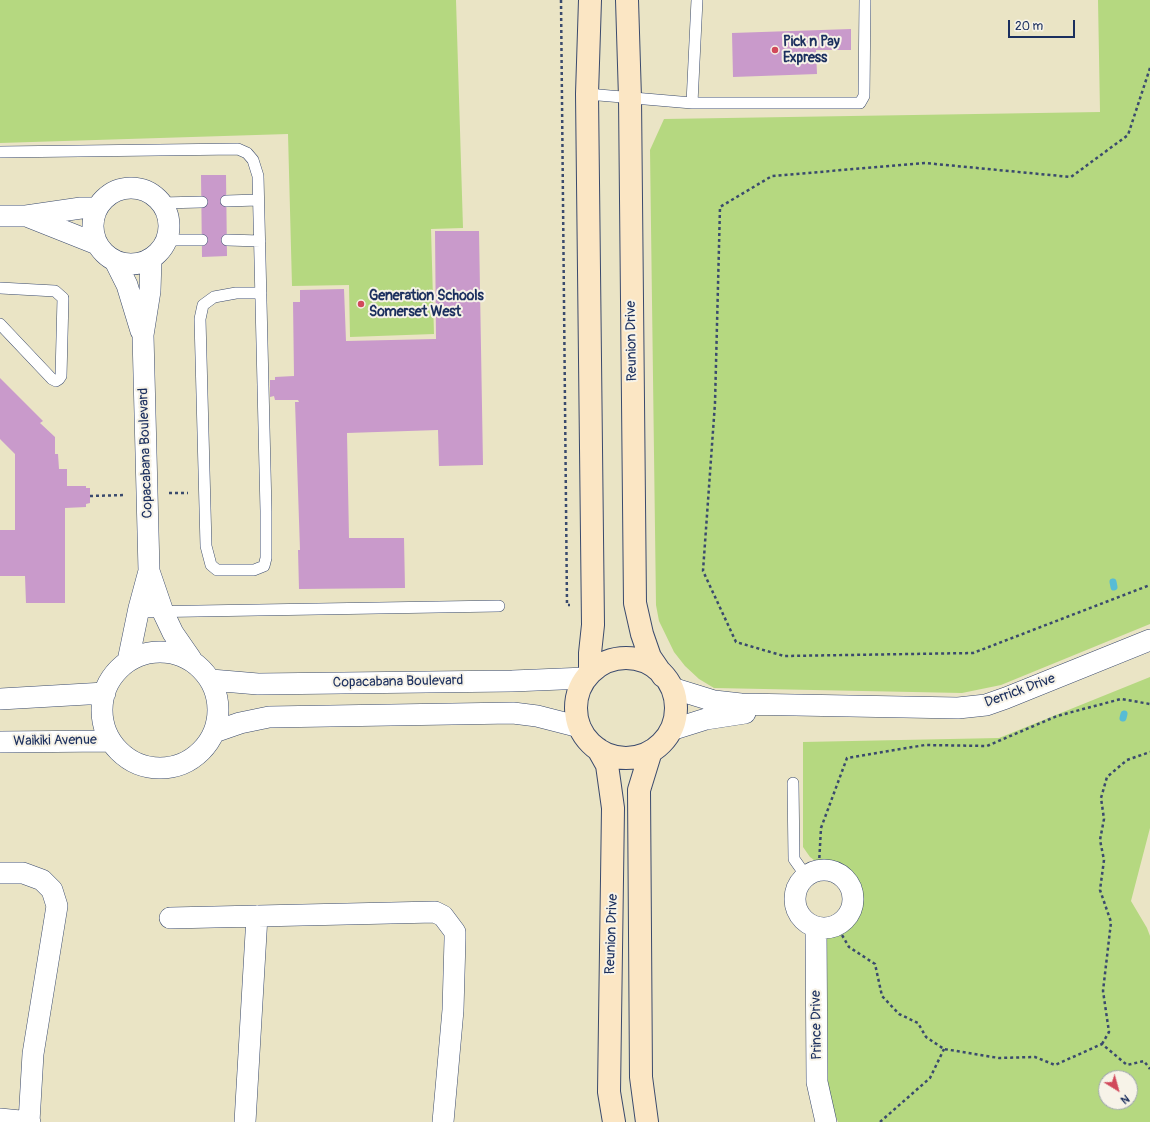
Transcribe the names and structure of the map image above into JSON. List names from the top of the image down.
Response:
{
  "streets": {
    "street": [
      "Reunion Drive",
      "Copacabana Boulevard",
      "Derrick Drive",
      "Waikiki Avenue",
      "Prince Drive"
    ]
  },
  "crossings": [
    ["Reunion Drive", "Copacabana Boulevard"],
    ["Reunion Drive", "Derrick Drive"],
    ["Copacabana Boulevard", "Derrick Drive"],
    ["Copacabana Boulevard", "Waikiki Avenue"]
  ],
  "places": ["Pick n Pay Express", "Generation Schools Somerset West"],
  "scale_bar": "20 m",
  "north": "bottom right"
}
